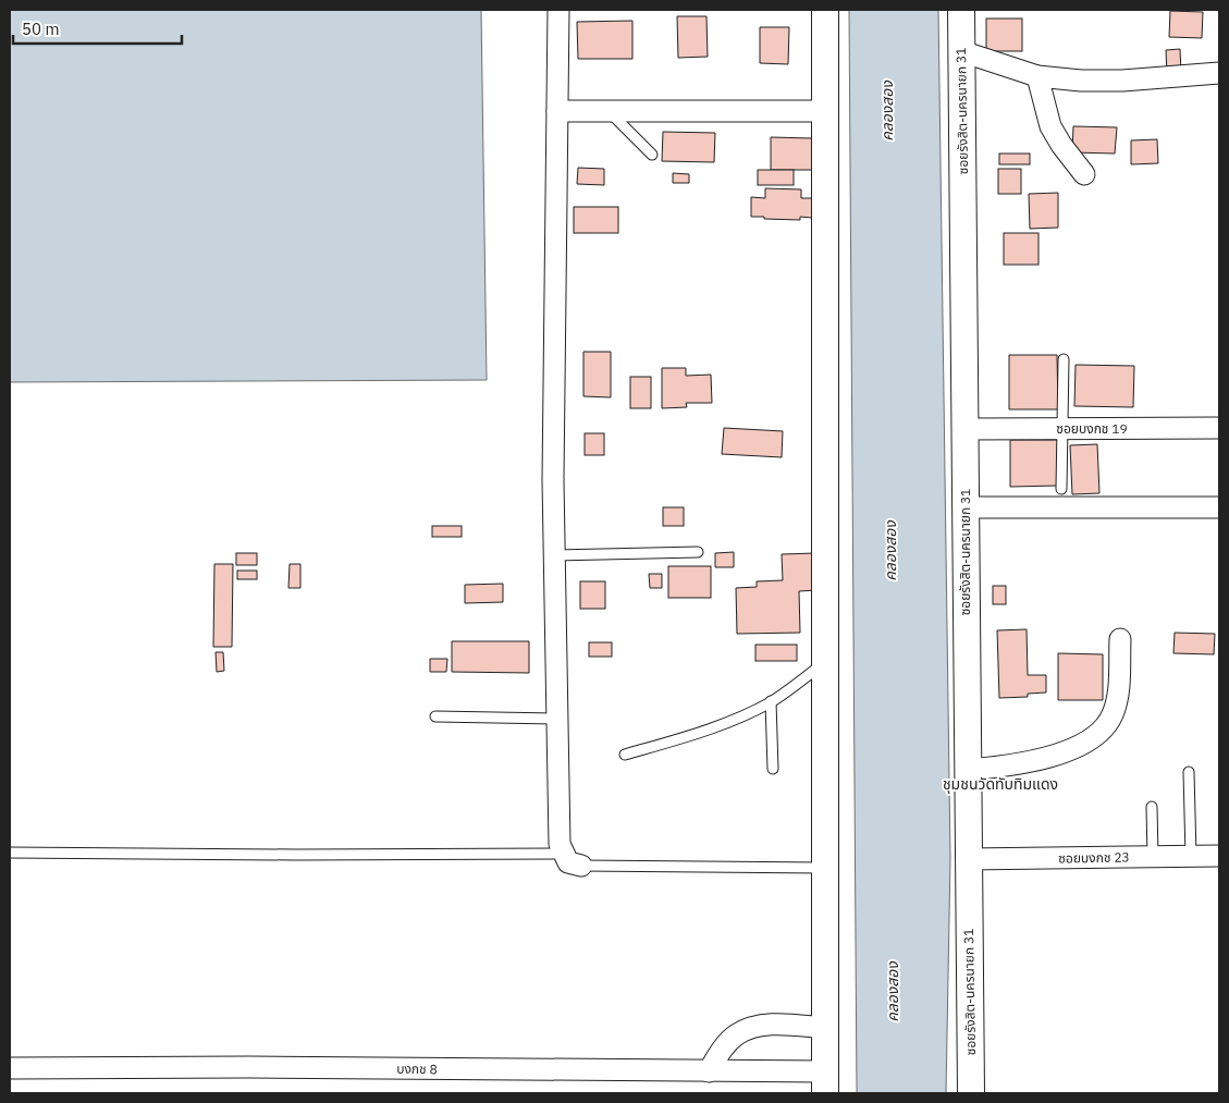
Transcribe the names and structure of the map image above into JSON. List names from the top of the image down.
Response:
{
  "streets": {
    "street": [
      "ซอยรังสิต-นครนายก 31",
      "ซอยบงกช 19",
      "ซอยบงกช 23",
      "บงกช 8"
    ]
  },
  "crossings": [
    ["ซอยรังสิต-นครนายก 31", "ซอยบงกช 19"],
    ["ซอยรังสิต-นครนายก 31", "ซอยบงกช 23"]
  ],
  "districts": ["ชุมชนวัดทับทิมแดง"],
  "water": ["คลองสอง"],
  "scale_bar": "50 m"
}
